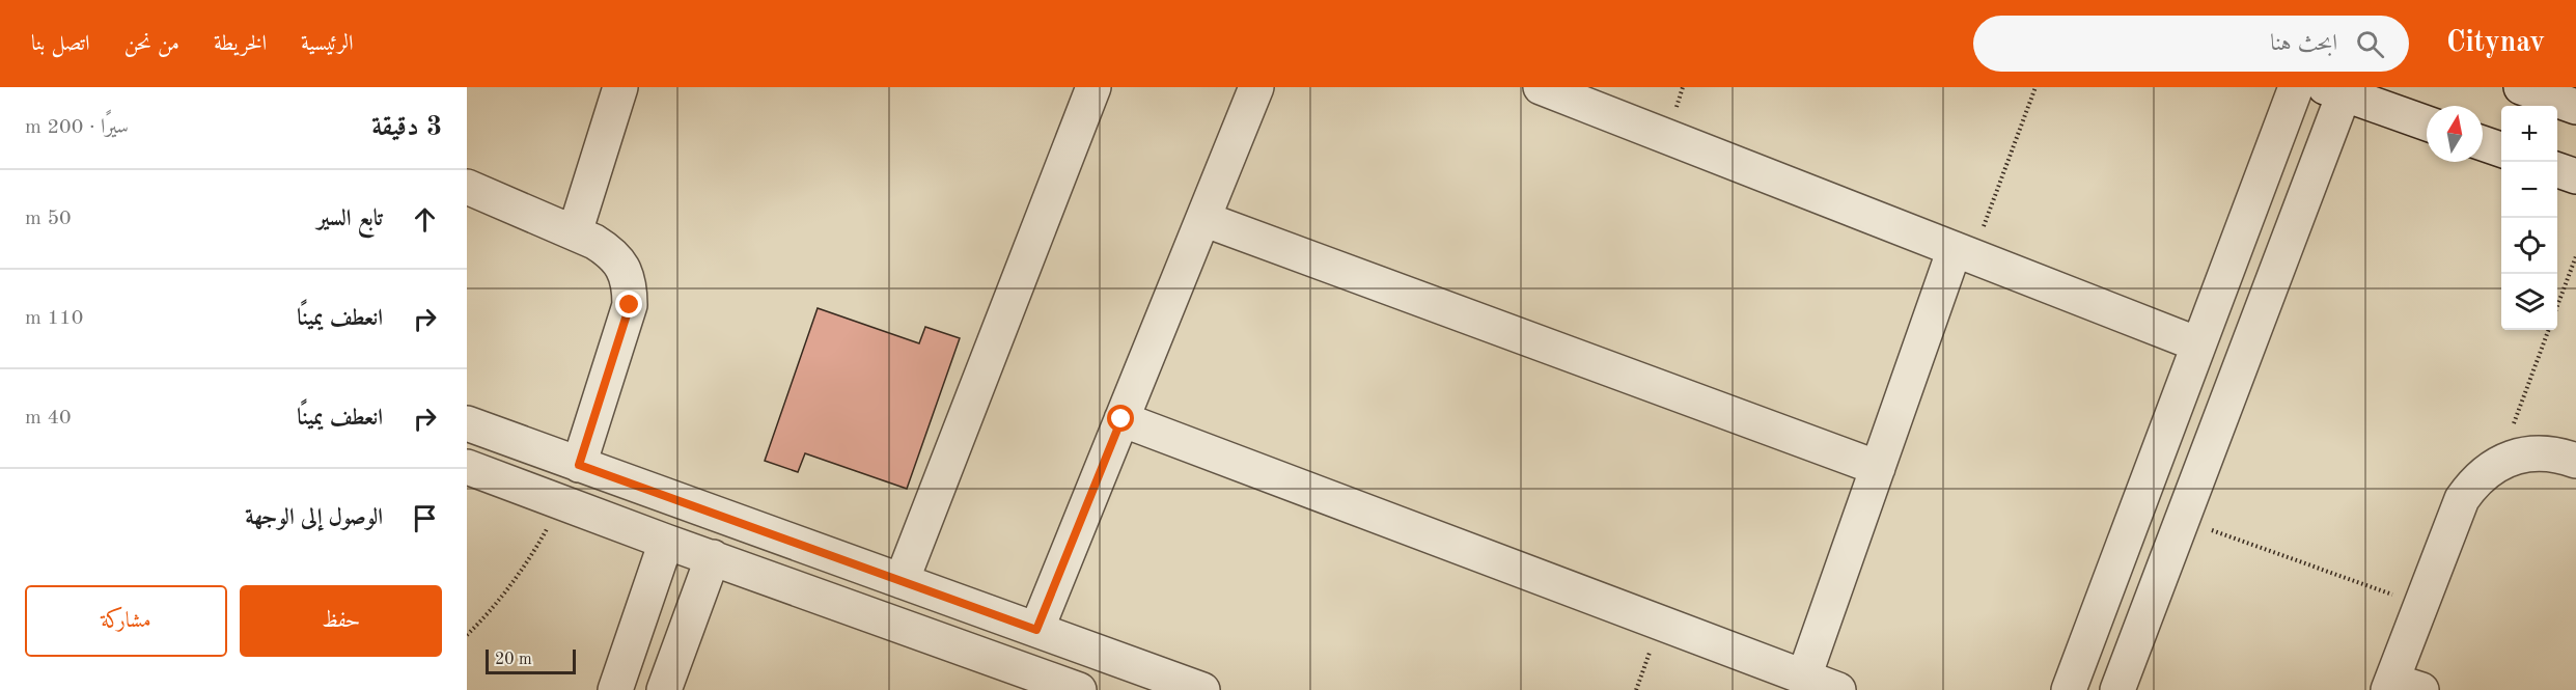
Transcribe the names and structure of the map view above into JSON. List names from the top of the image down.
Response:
{
  "scale_bar": "20 m",
  "north": "top",
  "page": {
    "header": "Citynav",
    "search": "ابحث هنا",
    "nav": [
      "الرئيسية",
      "الخريطة",
      "من نحن",
      "اتصل بنا"
    ],
    "heading": ["3 دقيقة", "سيرًا · 200 m"],
    "map_buttons": ["+", "−"],
    "list": [
      ["تابع السير", "50 m"],
      ["انعطف يمينًا", "110 m"],
      ["انعطف يمينًا", "40 m"],
      "الوصول إلى الوجهة"
    ],
    "buttons": ["حفظ", "مشاركة"],
    "scale": "20 m"
  }
}
